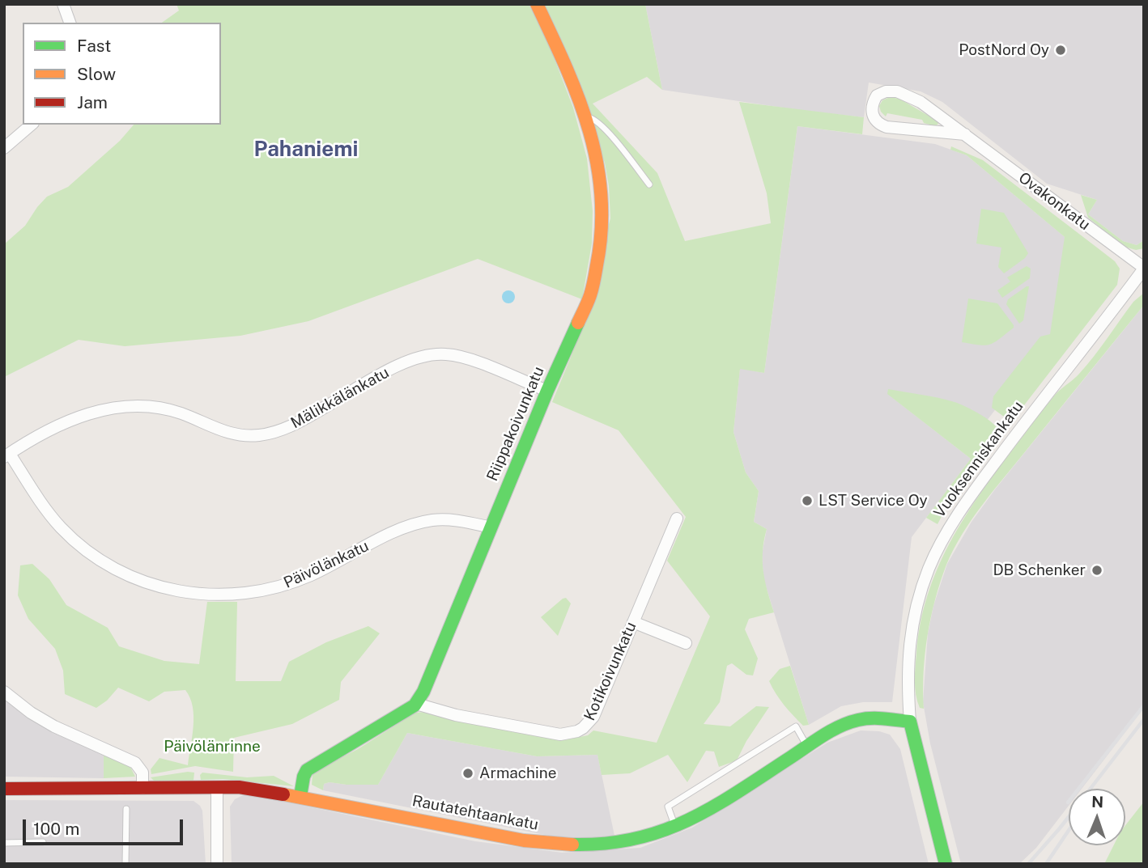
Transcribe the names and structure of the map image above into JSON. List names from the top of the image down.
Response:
{
  "streets": {
    "street": [
      "Ovakonkatu",
      "Mälikkälänkatu",
      "Riippakoivunkatu",
      "Vuoksenniskankatu",
      "Päivölänkatu",
      "Kotikoivunkatu",
      "Rautatehtaankatu"
    ]
  },
  "crossings": [
    ["Ovakonkatu", "Vuoksenniskankatu"],
    ["Mälikkälänkatu", "Riippakoivunkatu"],
    ["Mälikkälänkatu", "Päivölänkatu"],
    ["Riippakoivunkatu", "Päivölänkatu"],
    ["Riippakoivunkatu", "Kotikoivunkatu"],
    ["Vuoksenniskankatu", "Rautatehtaankatu"]
  ],
  "districts": ["Pahaniemi"],
  "parks": ["Päivölänrinne"],
  "places": [
    "PostNord Oy",
    "LST Service Oy",
    "DB Schenker",
    "Armachine"
  ],
  "legend": ["Fast", "Slow", "Jam"],
  "scale_bar": "100 m",
  "north": "top"
}
